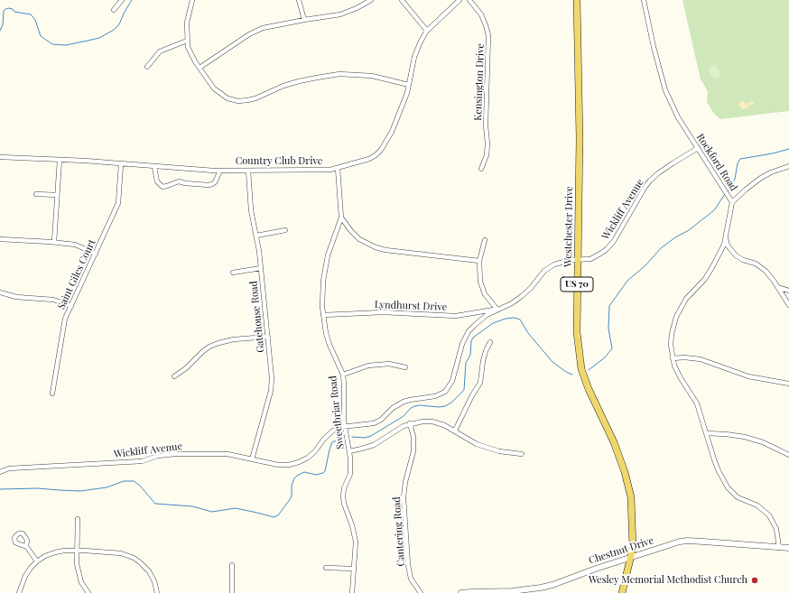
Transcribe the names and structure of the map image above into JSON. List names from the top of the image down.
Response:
{
  "streets": {
    "main road": ["Westchester Drive", "US 70"],
    "street": [
      "Kensington Drive",
      "Country Club Drive",
      "Rockford Road",
      "Wickliff Avenue",
      "Saint Giles Court",
      "Lyndhurst Drive",
      "Gatehouse Road",
      "Sweetbriar Road",
      "Cantering Road",
      "Chestnut Drive"
    ]
  },
  "crossings": [
    ["Country Club Drive", "Saint Giles Court"],
    ["Country Club Drive", "Gatehouse Road"],
    ["Country Club Drive", "Sweetbriar Road"],
    ["Rockford Road", "Wickliff Avenue"],
    ["Rockford Road", "Chestnut Drive"],
    ["Wickliff Avenue", "Westchester Drive"],
    ["Wickliff Avenue", "Lyndhurst Drive"],
    ["Wickliff Avenue", "Gatehouse Road"],
    ["Wickliff Avenue", "Sweetbriar Road"],
    ["Westchester Drive", "Chestnut Drive"],
    ["Lyndhurst Drive", "Sweetbriar Road"]
  ],
  "places": ["Wesley Memorial Methodist Church"]
}
